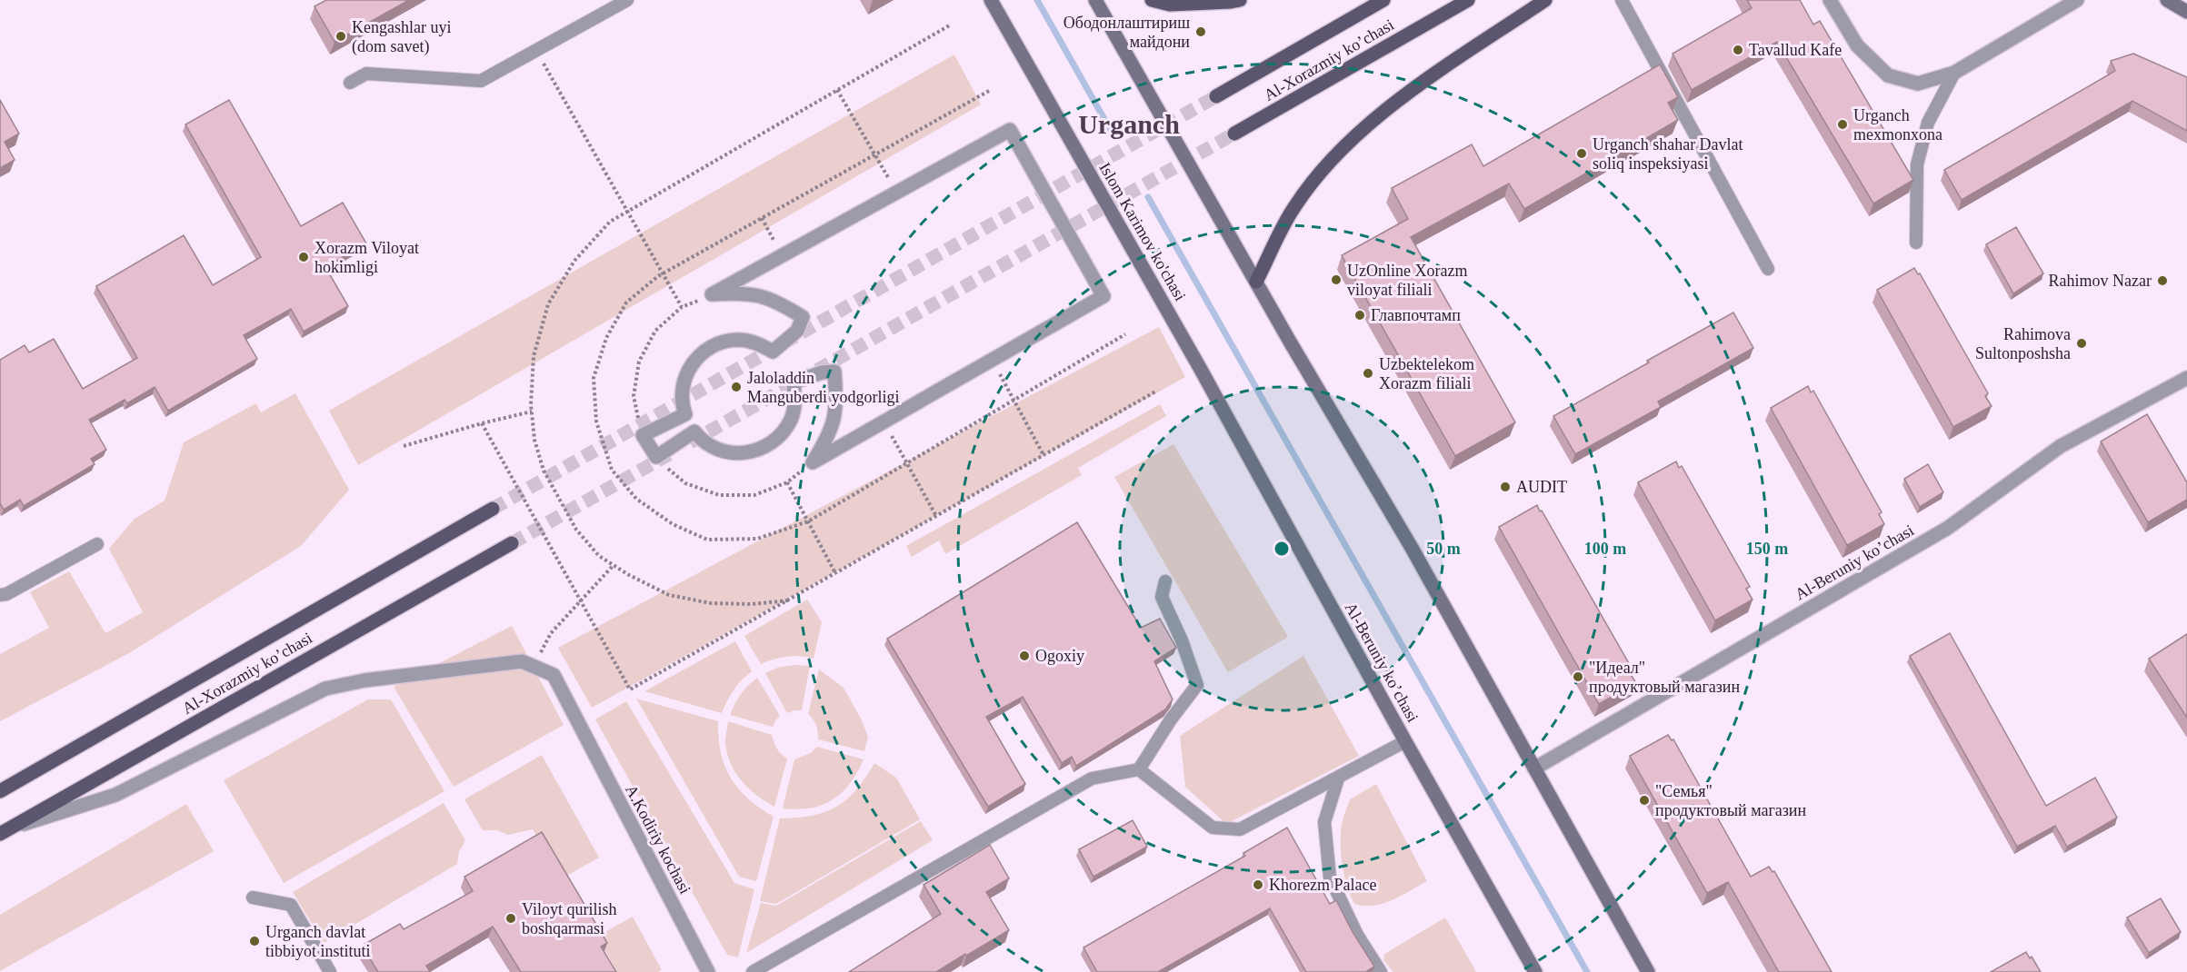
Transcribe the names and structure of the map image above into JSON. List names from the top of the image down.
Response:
{
  "streets": {
    "main road": ["Al-Xorazmiy ko’chasi", "Islom Karimov ko'chasi", "Al-Beruniy ko’chasi"],
    "street": ["A.Kodiriy kochasi"]
  },
  "crossings": [
    ["Islom Karimov ko'chasi", "Al-Beruniy ko’chasi"]
  ],
  "districts": ["Urganch"],
  "places": [
    "Ободонлаштириш майдони",
    "Kengashlar uyi (dom savet)",
    "Tavallud Kafe",
    "Urganch mexmonxona",
    "Urganch shahar Davlat soliq inspeksiyasi",
    "Xorazm Viloyat hokimligi",
    "UzOnline Xorazm viloyat filiali",
    "Rahimov Nazar",
    "Главпочтамп",
    "Rahimova Sultonposhsha",
    "Uzbektelekom Xorazm filiali",
    "Jaloladdin Manguberdi yodgorligi",
    "AUDIT",
    "Ogoxiy",
    "\"Идеал\" продуктовый магазин",
    "\"Семья\" продуктовый магазин",
    "Khorezm Palace",
    "Viloyt qurilish boshqarmasi",
    "Urganch davlat tibbiyot instituti"
  ],
  "rings": ["50 m", "100 m", "150 m"]
}
